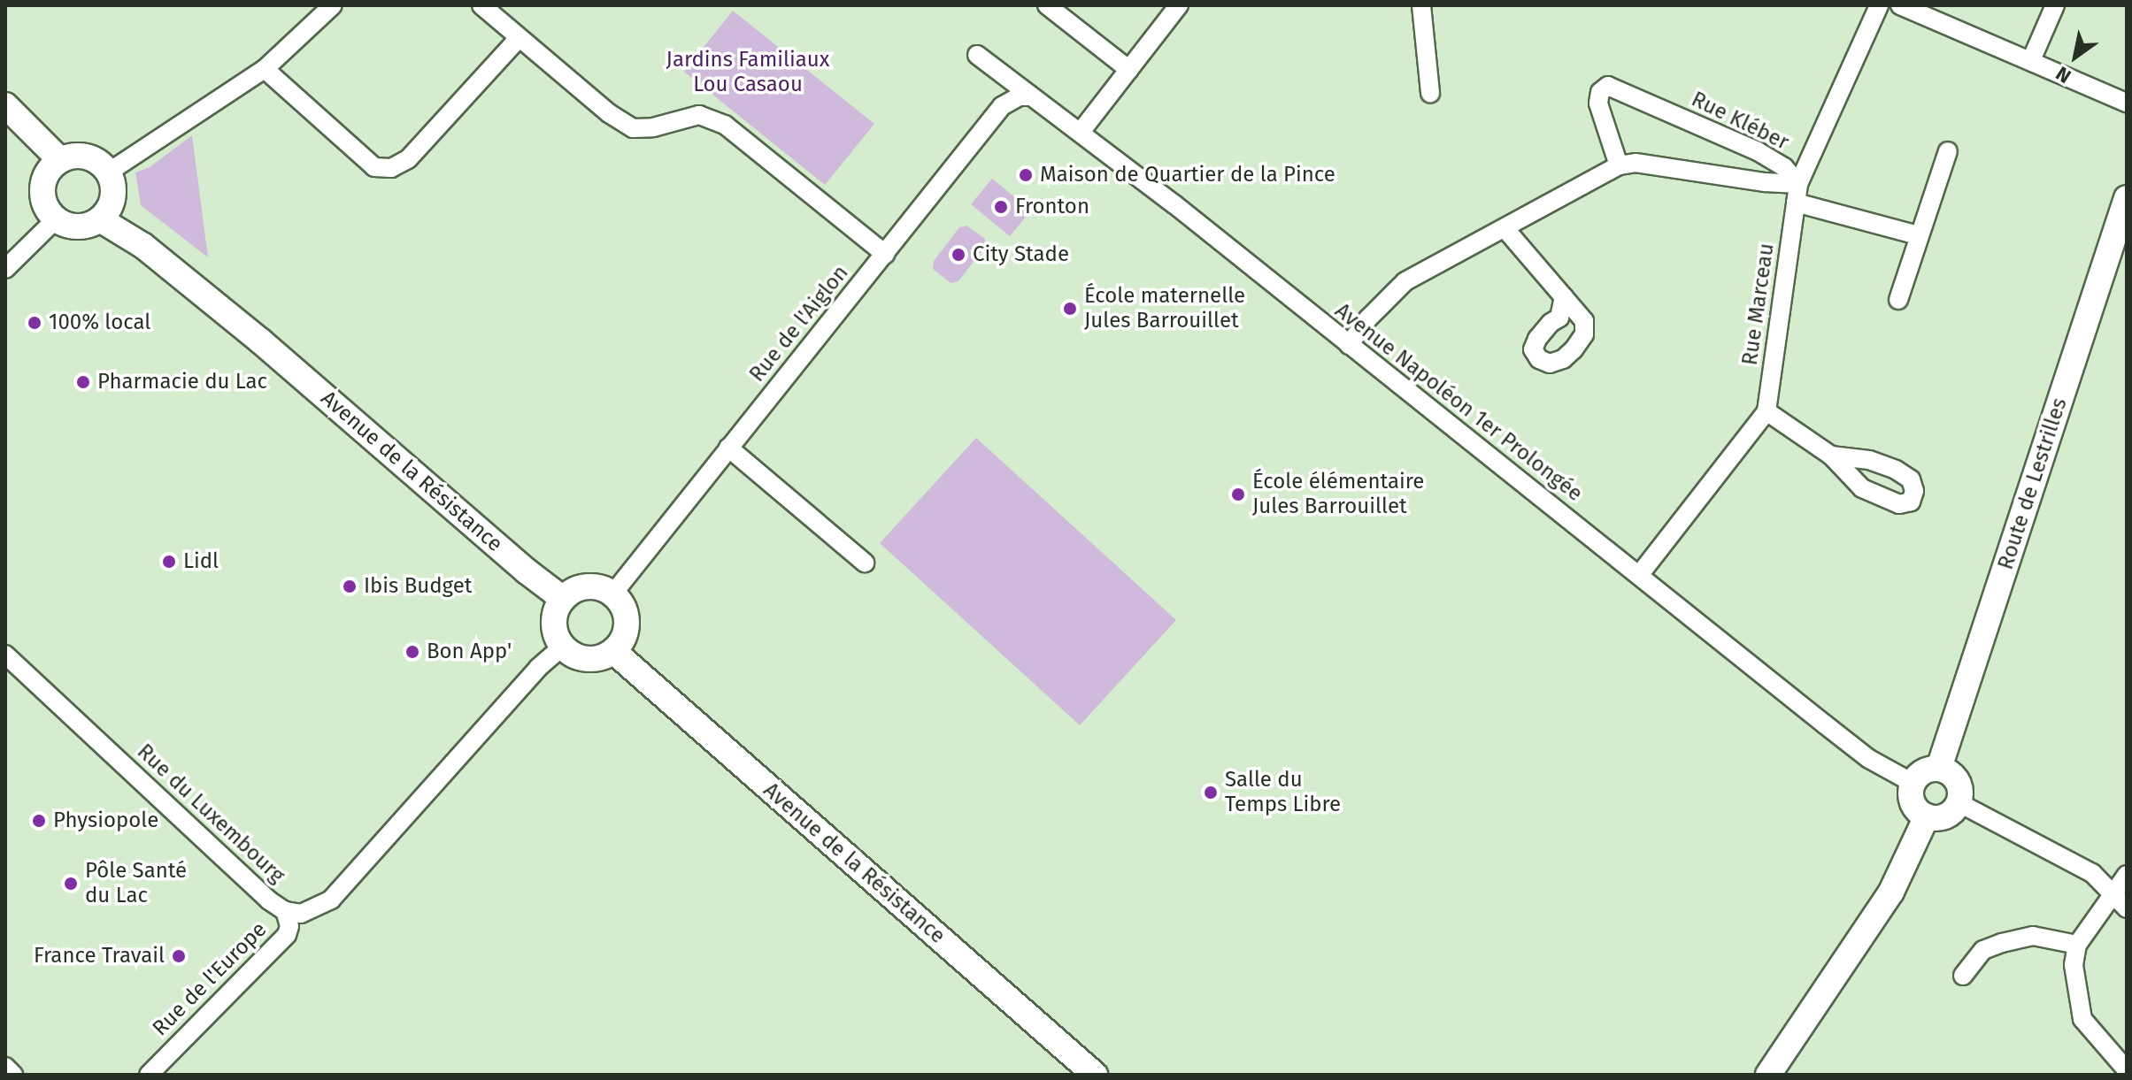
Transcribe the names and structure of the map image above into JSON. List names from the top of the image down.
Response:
{
  "streets": {
    "main road": ["Avenue de la Résistance", "Route de Lestrilles"],
    "street": [
      "Rue Kléber",
      "Rue Marceau",
      "Rue de l'Aiglon",
      "Avenue Napoléon 1er Prolongée",
      "Rue du Luxembourg",
      "Rue de l'Europe"
    ]
  },
  "crossings": [
    ["Rue Kléber", "Rue Marceau"],
    ["Rue Kléber", "Avenue Napoléon 1er Prolongée"],
    ["Rue Marceau", "Avenue Napoléon 1er Prolongée"],
    ["Rue de l'Aiglon", "Avenue Napoléon 1er Prolongée"],
    ["Rue de l'Aiglon", "Avenue de la Résistance"],
    ["Rue de l'Aiglon", "Rue du Luxembourg"],
    ["Avenue Napoléon 1er Prolongée", "Route de Lestrilles"],
    ["Avenue de la Résistance", "Rue du Luxembourg"],
    ["Rue du Luxembourg", "Rue de l'Europe"]
  ],
  "parks": ["Jardins Familiaux Lou Casaou"],
  "places": [
    "Maison de Quartier de la Pince",
    "Fronton",
    "City Stade",
    "École maternelle Jules Barrouillet",
    "100% local",
    "Pharmacie du Lac",
    "École élémentaire Jules Barrouillet",
    "Lidl",
    "Ibis Budget",
    "Bon App'",
    "Salle du Temps Libre",
    "Physiopole",
    "Pôle Santé du Lac",
    "France Travail"
  ],
  "north": "bottom left"
}
